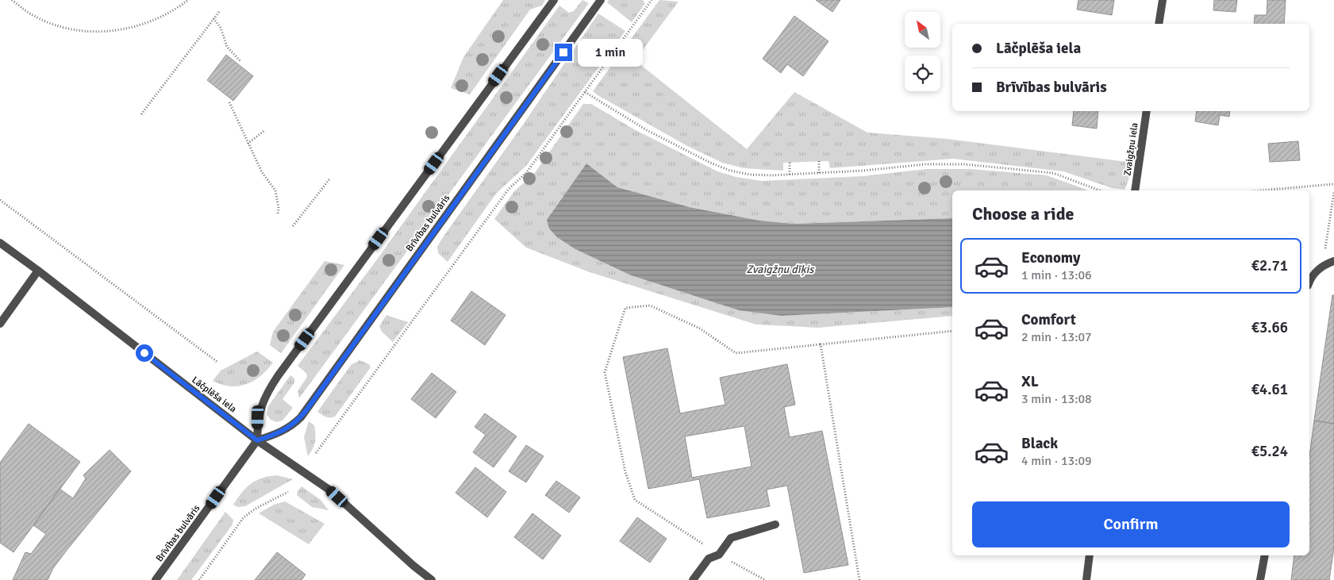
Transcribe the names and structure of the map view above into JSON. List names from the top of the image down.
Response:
{
  "streets": {
    "street": ["Zvaigžņu iela", "Brīvības bulvāris", "Lāčplēša iela"]
  },
  "crossings": [
    ["Brīvības bulvāris", "Lāčplēša iela"]
  ],
  "water": ["Zvaigžņu dīķis"],
  "north": "top left",
  "page": {
    "banner": ["Lāčplēša iela", "Brīvības bulvāris"],
    "bubble": "1 min",
    "heading": "Choose a ride",
    "list": [
      {
        "name": "Economy",
        "note": "1 min · 13:06",
        "value": "€2.71"
      },
      {
        "name": "Comfort",
        "note": "2 min · 13:07",
        "value": "€3.66"
      },
      {
        "name": "XL",
        "note": "3 min · 13:08",
        "value": "€4.61"
      },
      {
        "name": "Black",
        "note": "4 min · 13:09",
        "value": "€5.24"
      }
    ],
    "buttons": "Confirm"
  }
}
